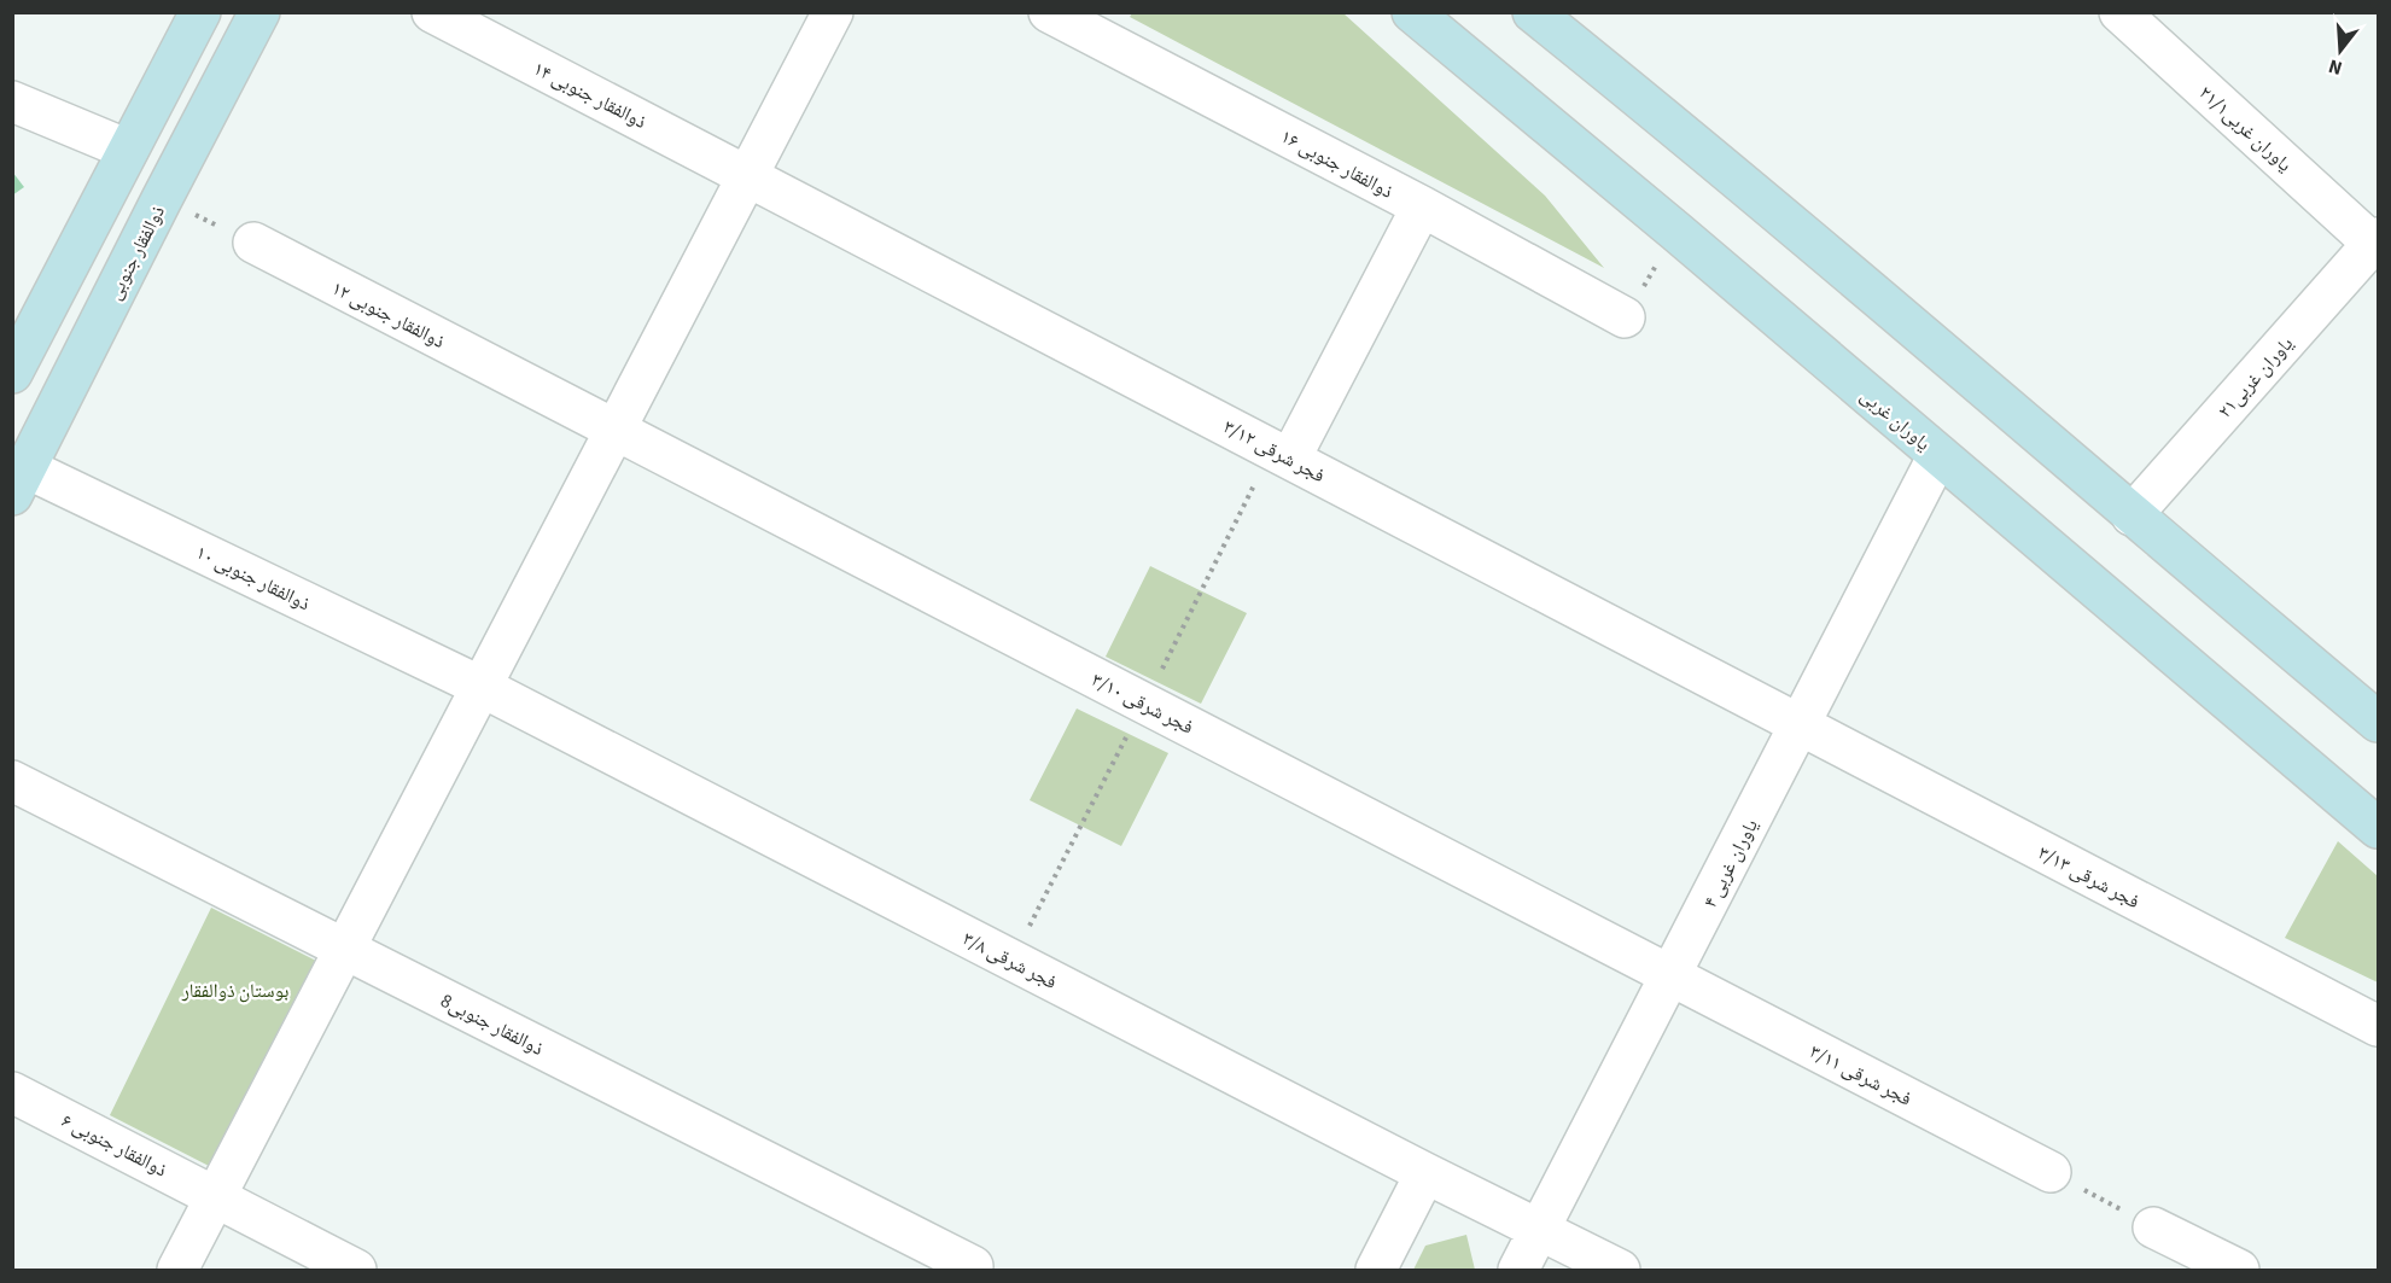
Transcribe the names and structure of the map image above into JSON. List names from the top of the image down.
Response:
{
  "streets": {
    "main road": ["ذوالفقار جنوبی", "یاوران غربی"],
    "street": [
      "۱۴ ذوالفقار جنوبی",
      "یاوران غربی۲۱/۱",
      "۱۶ ذوالفقار جنوبی",
      "۱۲ ذوالفقار جنوبی",
      "یاوران غربی۲۱",
      "۳/۱۲ فجر شرقی",
      "۱۰ ذوالفقار جنوبی",
      "۳/۱۰ فجر شرقی",
      "۴ یاوران غربی",
      "۳/۱۳ فجر شرقی",
      "۳/۸ فجر شرقی",
      "8ذوالفقار جنوبی",
      "۳/۱۱ فجر شرقی",
      "۶ ذوالفقار جنوبی"
    ]
  },
  "crossings": [
    ["۱۴ ذوالفقار جنوبی", "۳/۱۲ فجر شرقی"],
    ["یاوران غربی۲۱/۱", "یاوران غربی۲۱"],
    ["ذوالفقار جنوبی", "۱۰ ذوالفقار جنوبی"],
    ["۱۲ ذوالفقار جنوبی", "۳/۱۰ فجر شرقی"],
    ["یاوران غربی", "۴ یاوران غربی"],
    ["۳/۱۲ فجر شرقی", "۴ یاوران غربی"],
    ["۳/۱۲ فجر شرقی", "۳/۱۳ فجر شرقی"],
    ["۱۰ ذوالفقار جنوبی", "۳/۸ فجر شرقی"],
    ["۳/۱۰ فجر شرقی", "۴ یاوران غربی"],
    ["۳/۱۰ فجر شرقی", "۳/۱۱ فجر شرقی"],
    ["۴ یاوران غربی", "۳/۱۳ فجر شرقی"],
    ["۴ یاوران غربی", "۳/۸ فجر شرقی"],
    ["۴ یاوران غربی", "۳/۱۱ فجر شرقی"]
  ],
  "parks": ["بوستان ذوالفقار"],
  "north": "bottom"
}
